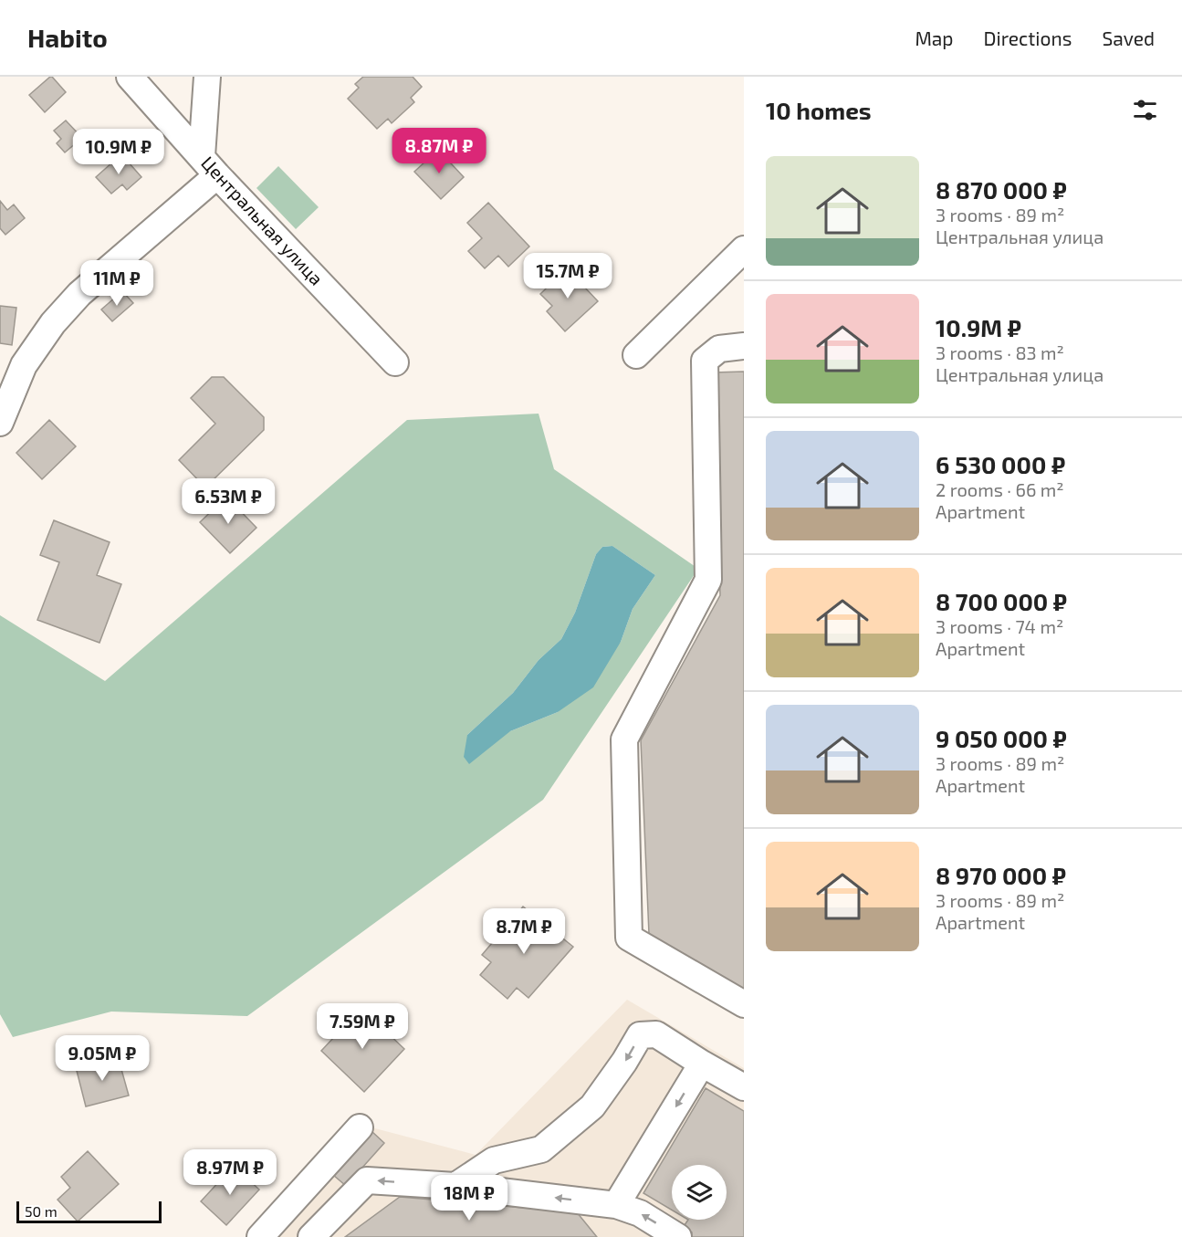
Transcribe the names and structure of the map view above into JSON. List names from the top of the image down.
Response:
{
  "streets": {
    "street": ["Центральная улица"]
  },
  "scale_bar": "50 m",
  "page": {
    "header": "Habito",
    "nav": ["Map", "Directions", "Saved"],
    "heading": "10 homes",
    "price": [
      "8.87M ₽",
      "10.9M ₽",
      "15.7M ₽",
      "11M ₽",
      "6.53M ₽",
      "8.7M ₽",
      "7.59M ₽",
      "9.05M ₽",
      "8.97M ₽",
      "18M ₽"
    ],
    "list": [
      {
        "name": "8 870 000 ₽",
        "note": "3 rooms · 89 m² · Центральная улица"
      },
      {
        "name": "10.9M ₽",
        "note": "3 rooms · 83 m² · Центральная улица"
      },
      {
        "name": "6 530 000 ₽",
        "note": "2 rooms · 66 m² · Apartment"
      },
      {
        "name": "8 700 000 ₽",
        "note": "3 rooms · 74 m² · Apartment"
      },
      {
        "name": "9 050 000 ₽",
        "note": "3 rooms · 89 m² · Apartment"
      },
      {
        "name": "8 970 000 ₽",
        "note": "3 rooms · 89 m² · Apartment"
      }
    ],
    "scale": "50 m"
  }
}
